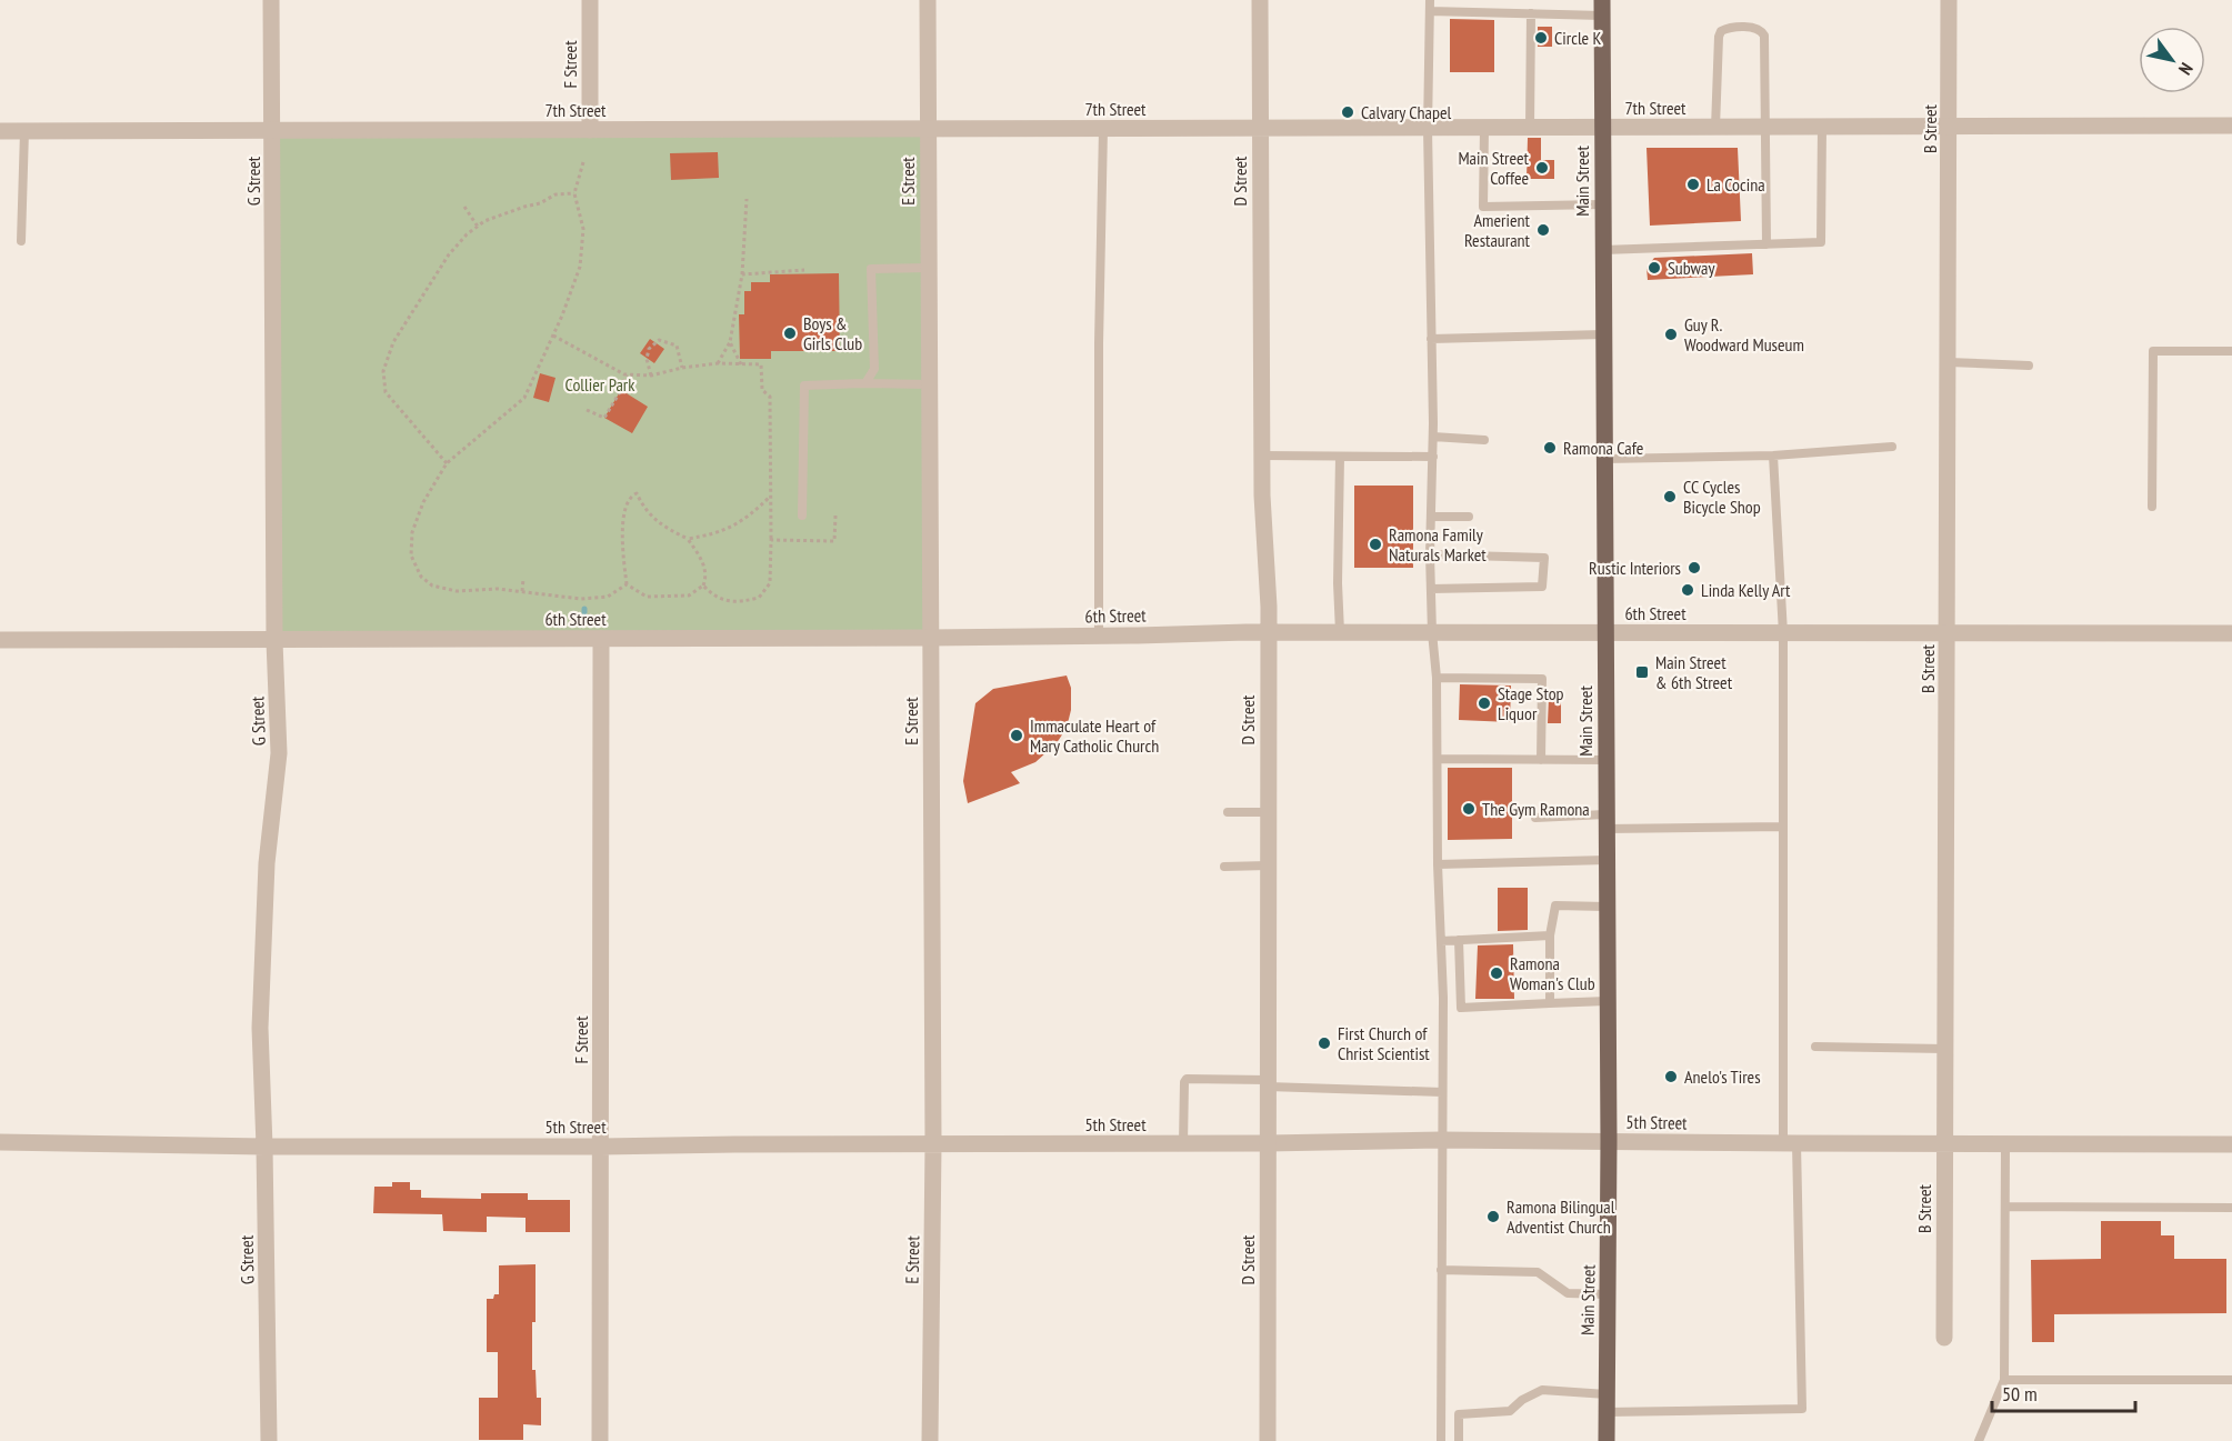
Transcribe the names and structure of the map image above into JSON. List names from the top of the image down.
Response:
{
  "streets": {
    "main road": ["Main Street"],
    "street": [
      "F Street",
      "7th Street",
      "B Street",
      "G Street",
      "E Street",
      "D Street",
      "6th Street",
      "5th Street"
    ]
  },
  "crossings": [
    ["F Street", "7th Street"],
    ["F Street", "6th Street"],
    ["F Street", "5th Street"],
    ["7th Street", "B Street"],
    ["7th Street", "G Street"],
    ["7th Street", "E Street"],
    ["7th Street", "D Street"],
    ["7th Street", "Main Street"],
    ["B Street", "6th Street"],
    ["B Street", "5th Street"],
    ["G Street", "6th Street"],
    ["G Street", "5th Street"],
    ["E Street", "6th Street"],
    ["E Street", "5th Street"],
    ["D Street", "6th Street"],
    ["D Street", "5th Street"],
    ["Main Street", "6th Street"],
    ["Main Street", "5th Street"]
  ],
  "parks": ["Collier Park"],
  "places": {
    "other": [
      "Circle K",
      "Calvary Chapel",
      "Main Street Coffee",
      "La Cocina",
      "Amerient Restaurant",
      "Subway",
      "Boys & Girls Club",
      "Guy R. Woodward Museum",
      "Ramona Cafe",
      "CC Cycles Bicycle Shop",
      "Ramona Family Naturals Market",
      "Rustic Interiors",
      "Linda Kelly Art",
      "Stage Stop Liquor",
      "Immaculate Heart of Mary Catholic Church",
      "The Gym Ramona",
      "Ramona Woman's Club",
      "First Church of Christ Scientist",
      "Anelo's Tires",
      "Ramona Bilingual Adventist Church"
    ],
    "transit": ["Main Street & 6th Street"]
  },
  "scale_bar": "50 m",
  "north": "bottom right"
}
